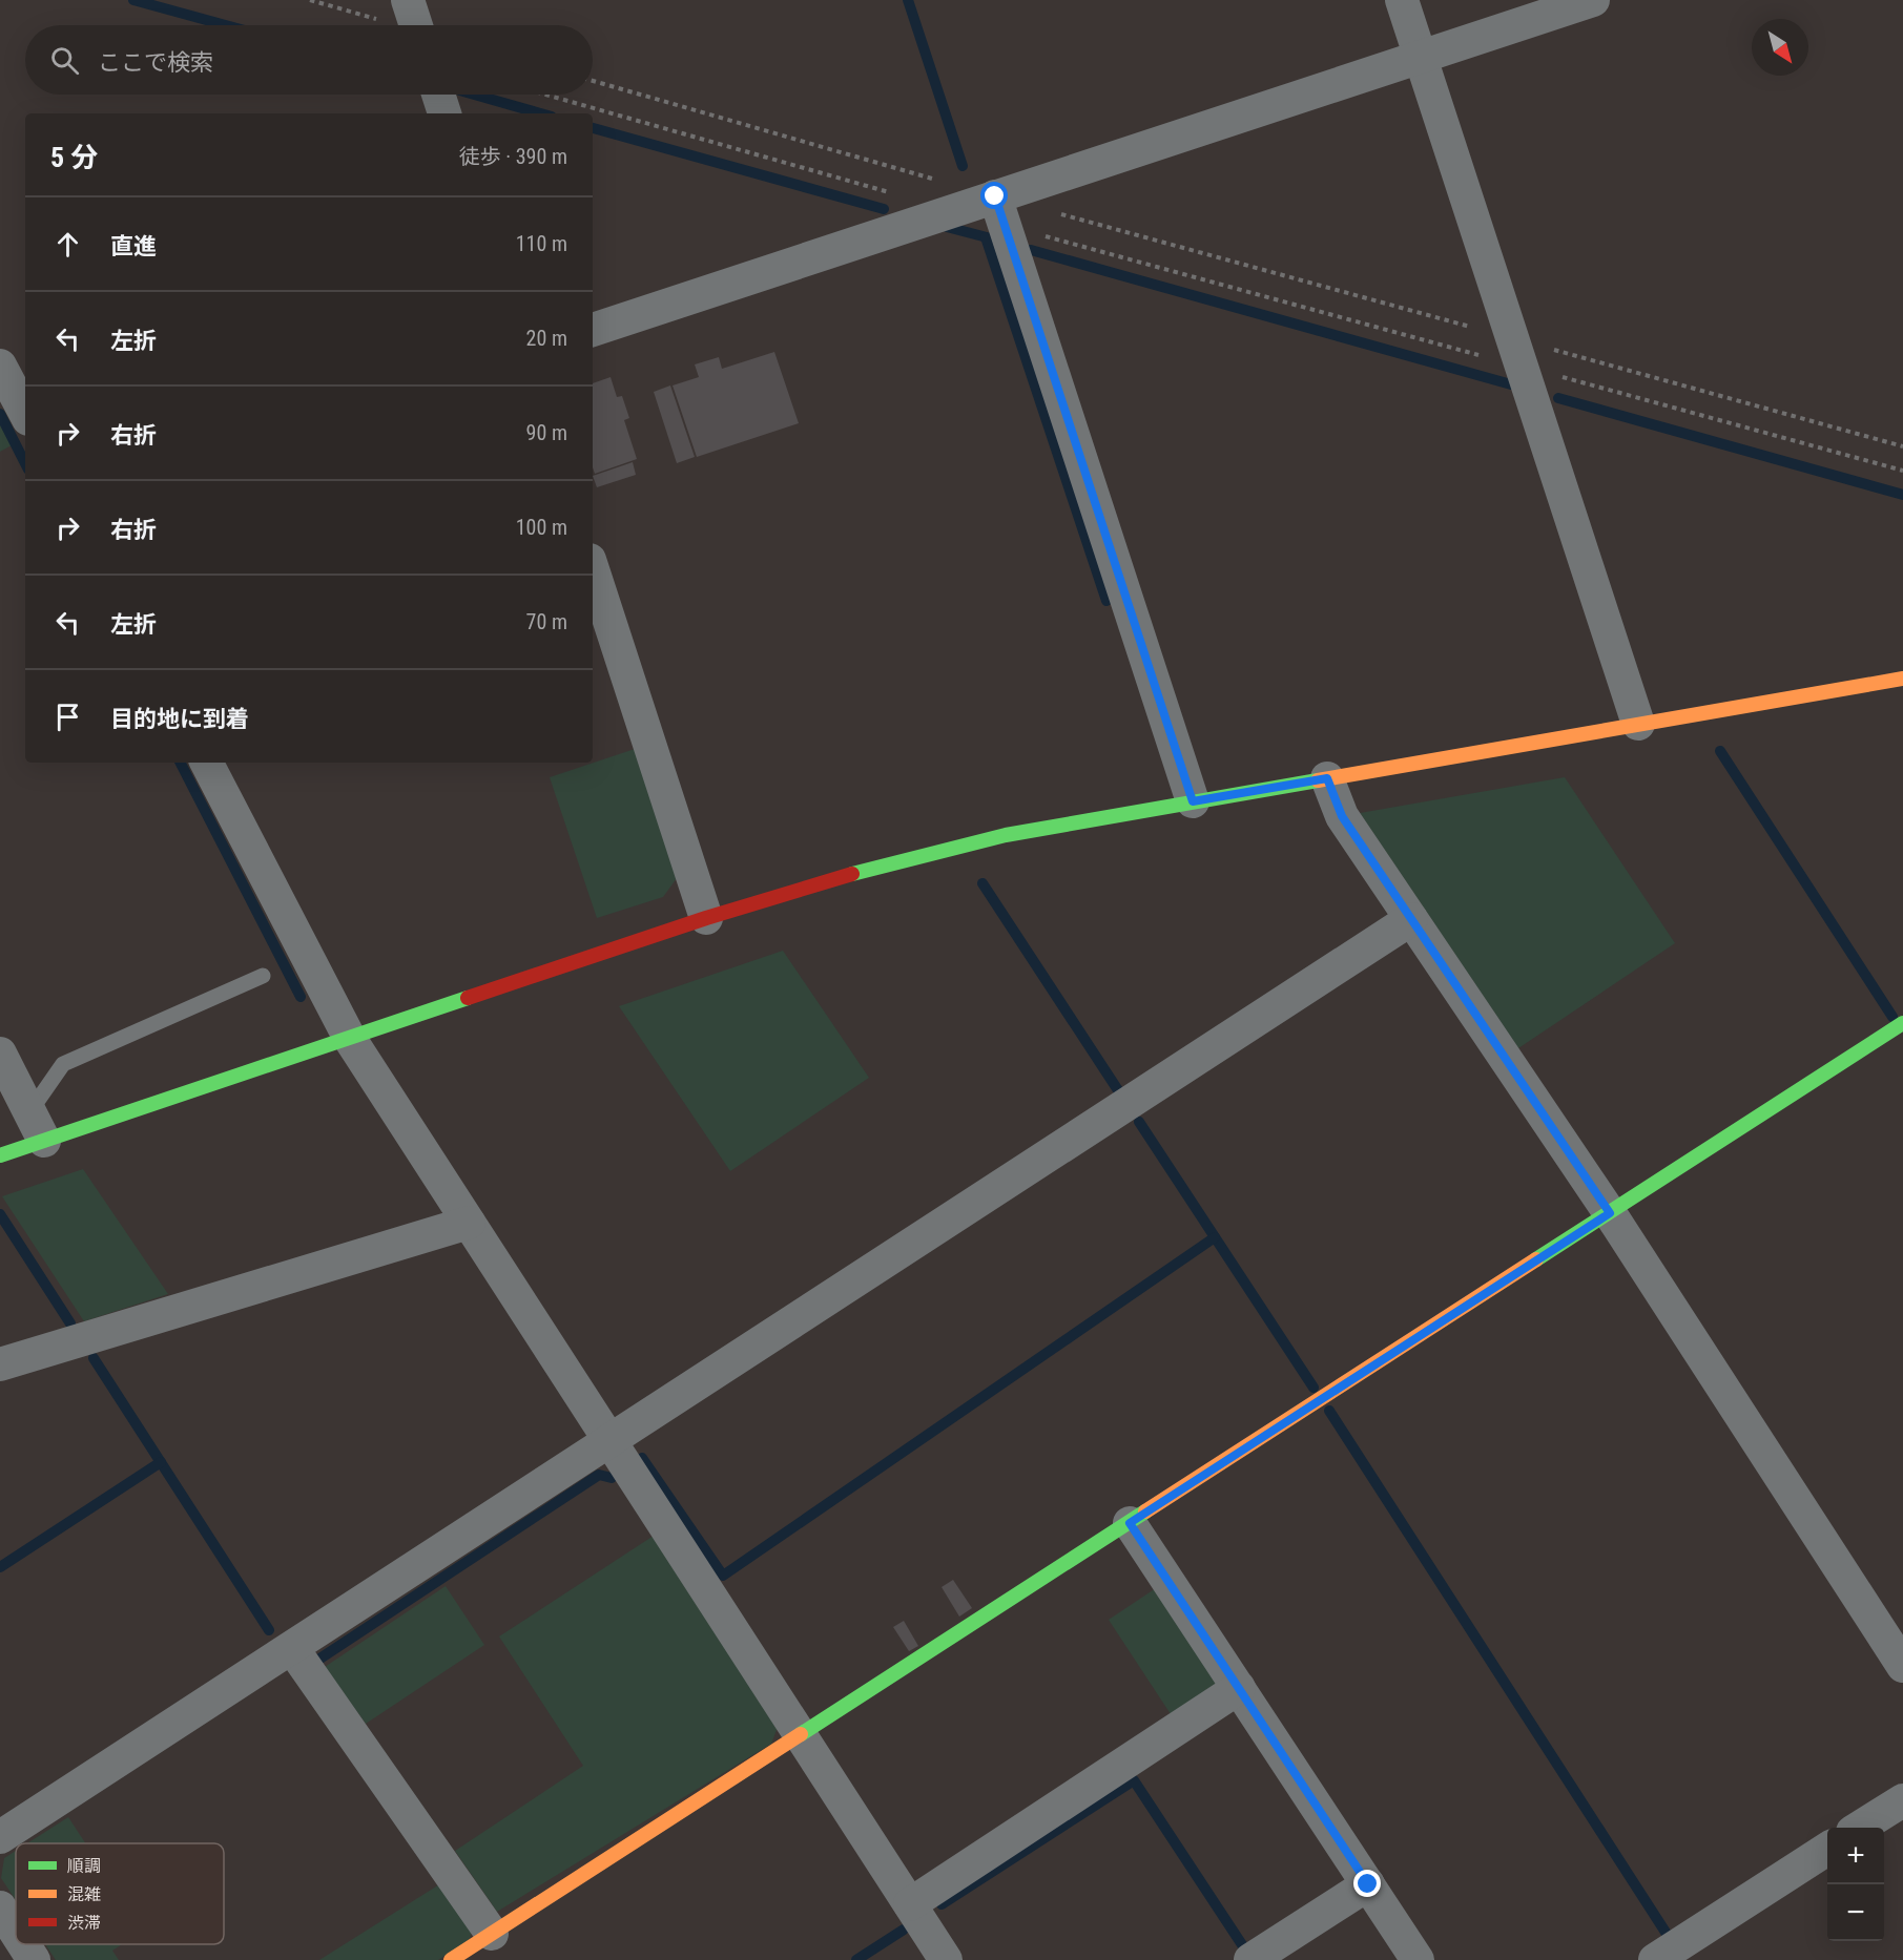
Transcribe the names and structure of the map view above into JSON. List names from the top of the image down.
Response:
{
  "legend": ["順調", "混雑", "渋滞"],
  "north": "bottom right",
  "page": {
    "search": "ここで検索",
    "heading": ["5 分", "徒歩 · 390 m"],
    "list": [
      ["直進", "110 m"],
      ["左折", "20 m"],
      ["右折", "90 m"],
      ["右折", "100 m"],
      ["左折", "70 m"],
      "目的地に到着"
    ],
    "map_buttons": ["+", "−"]
  }
}
